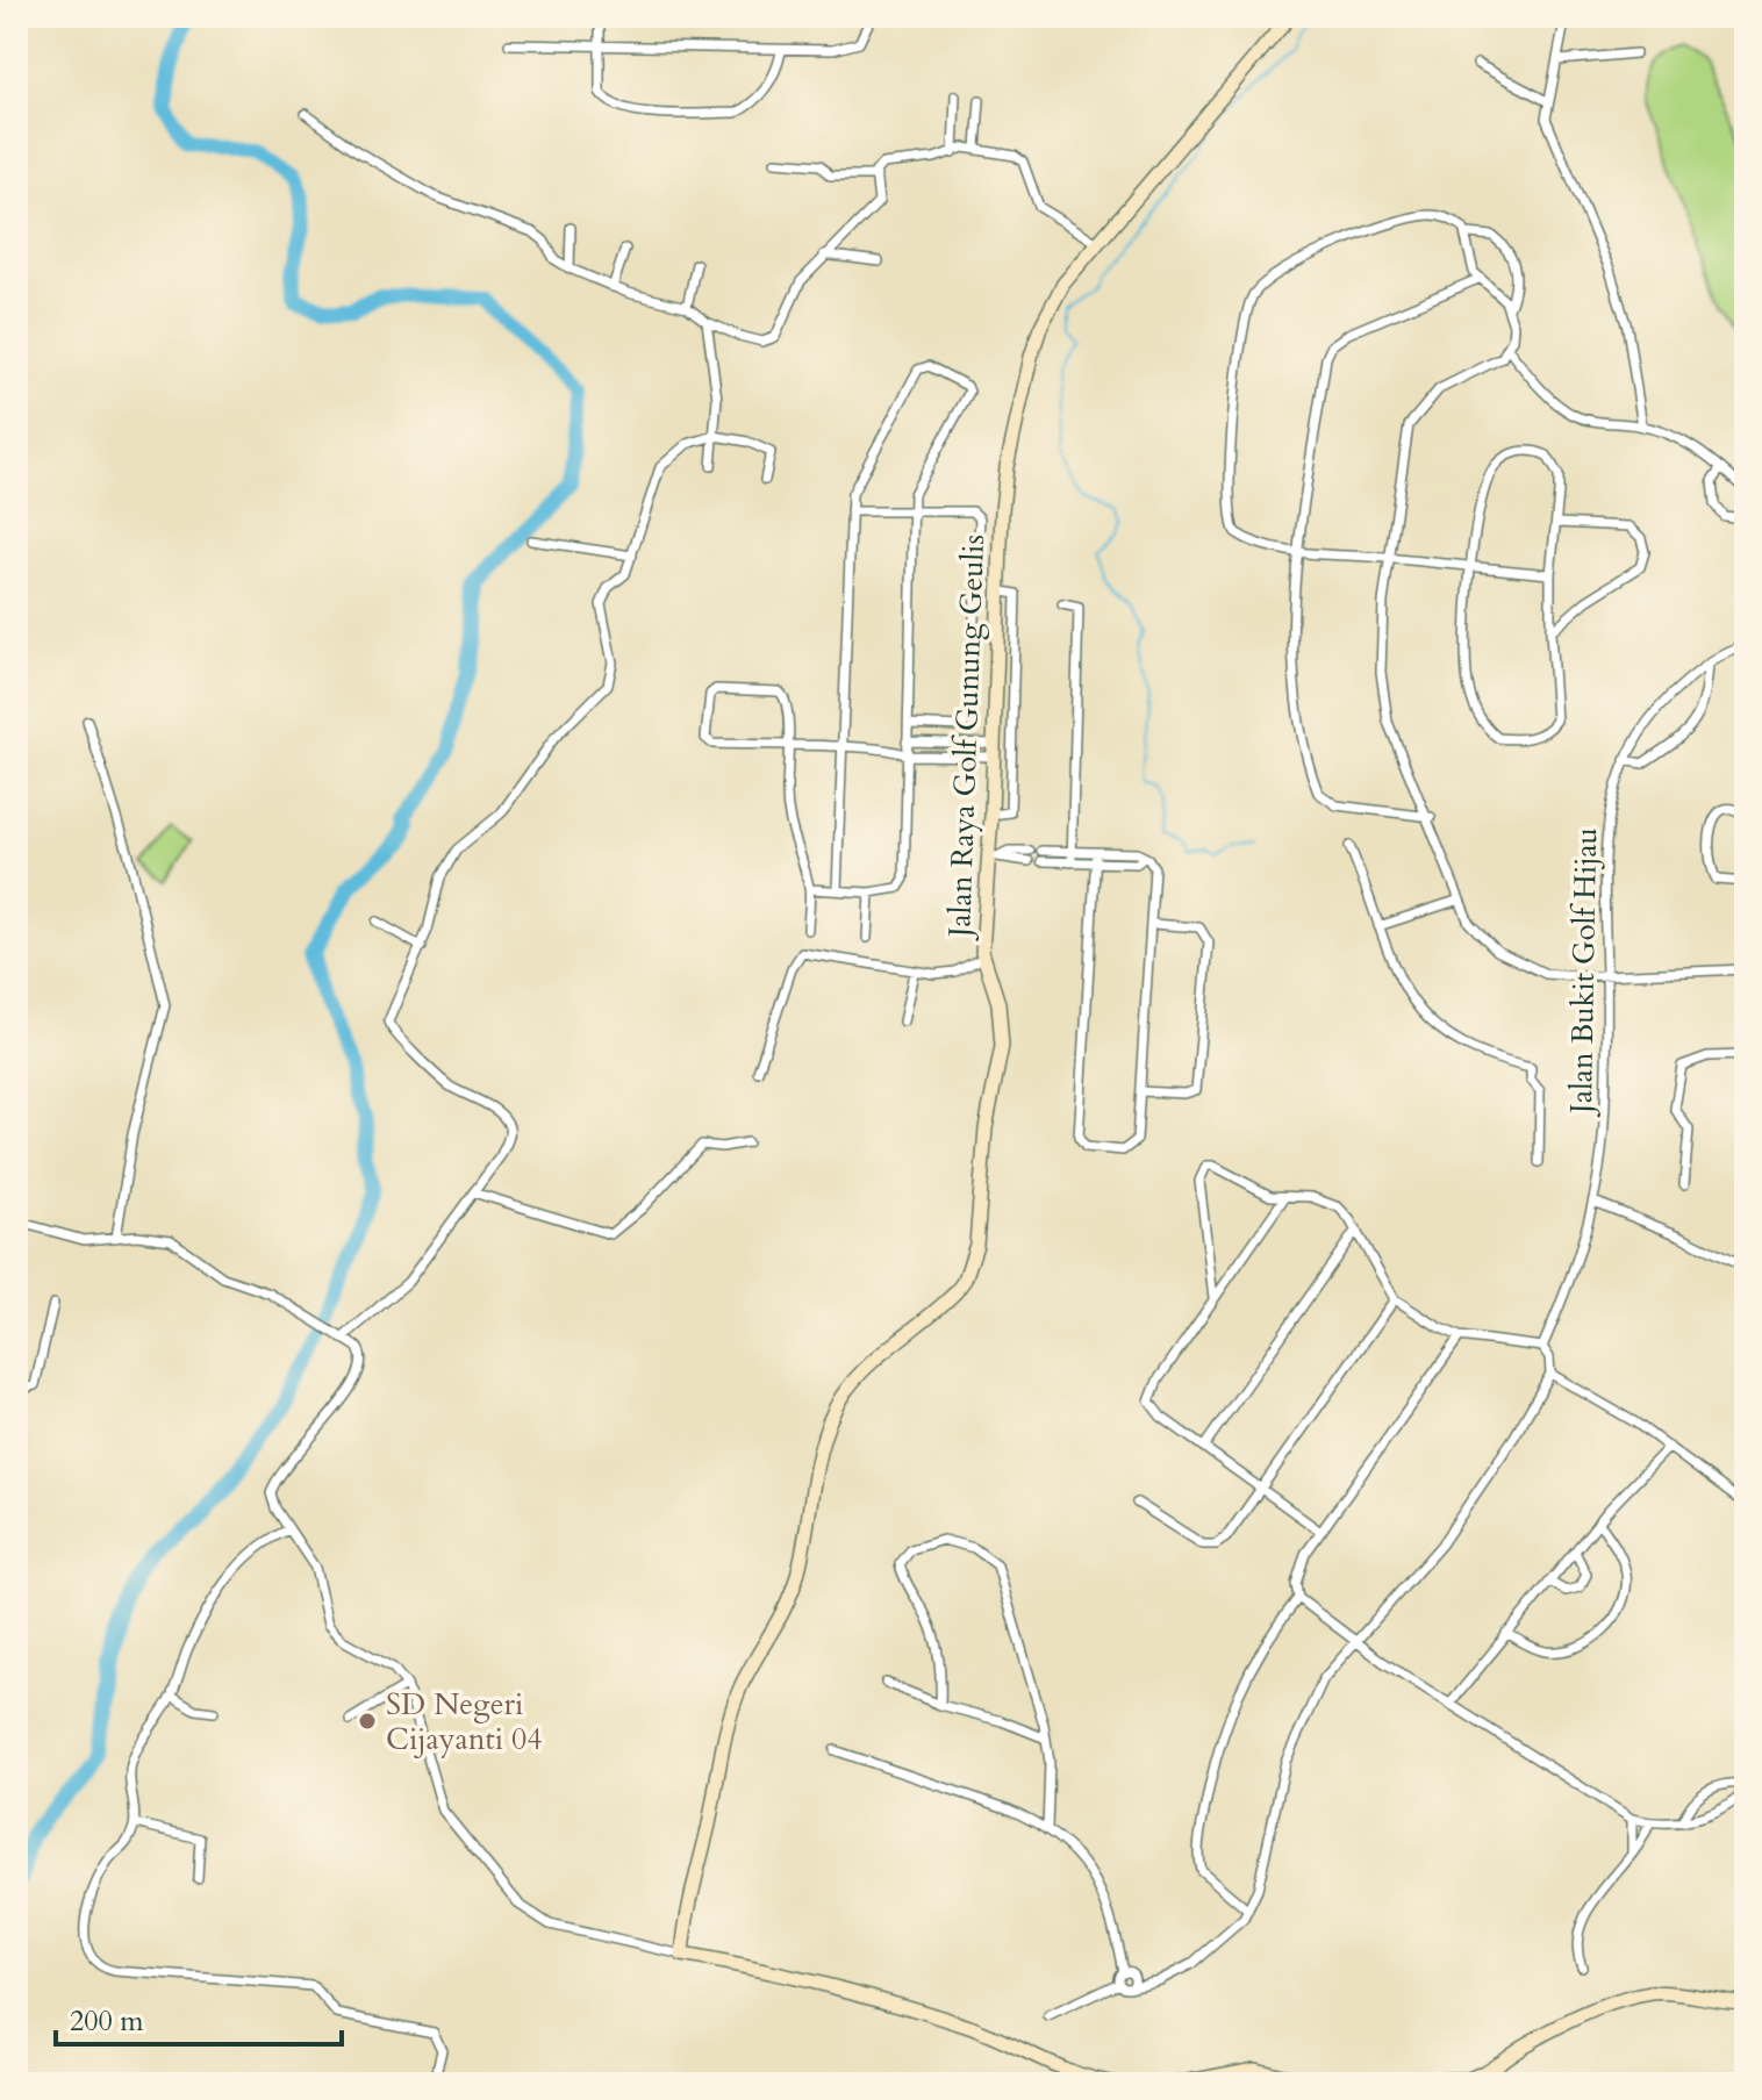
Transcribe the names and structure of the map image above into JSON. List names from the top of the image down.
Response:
{
  "streets": {
    "main road": ["Jalan Raya Golf Gunung Geulis"],
    "street": ["Jalan Bukit Golf Hijau"]
  },
  "places": ["SD Negeri Cijayanti 04"],
  "scale_bar": "200 m"
}
